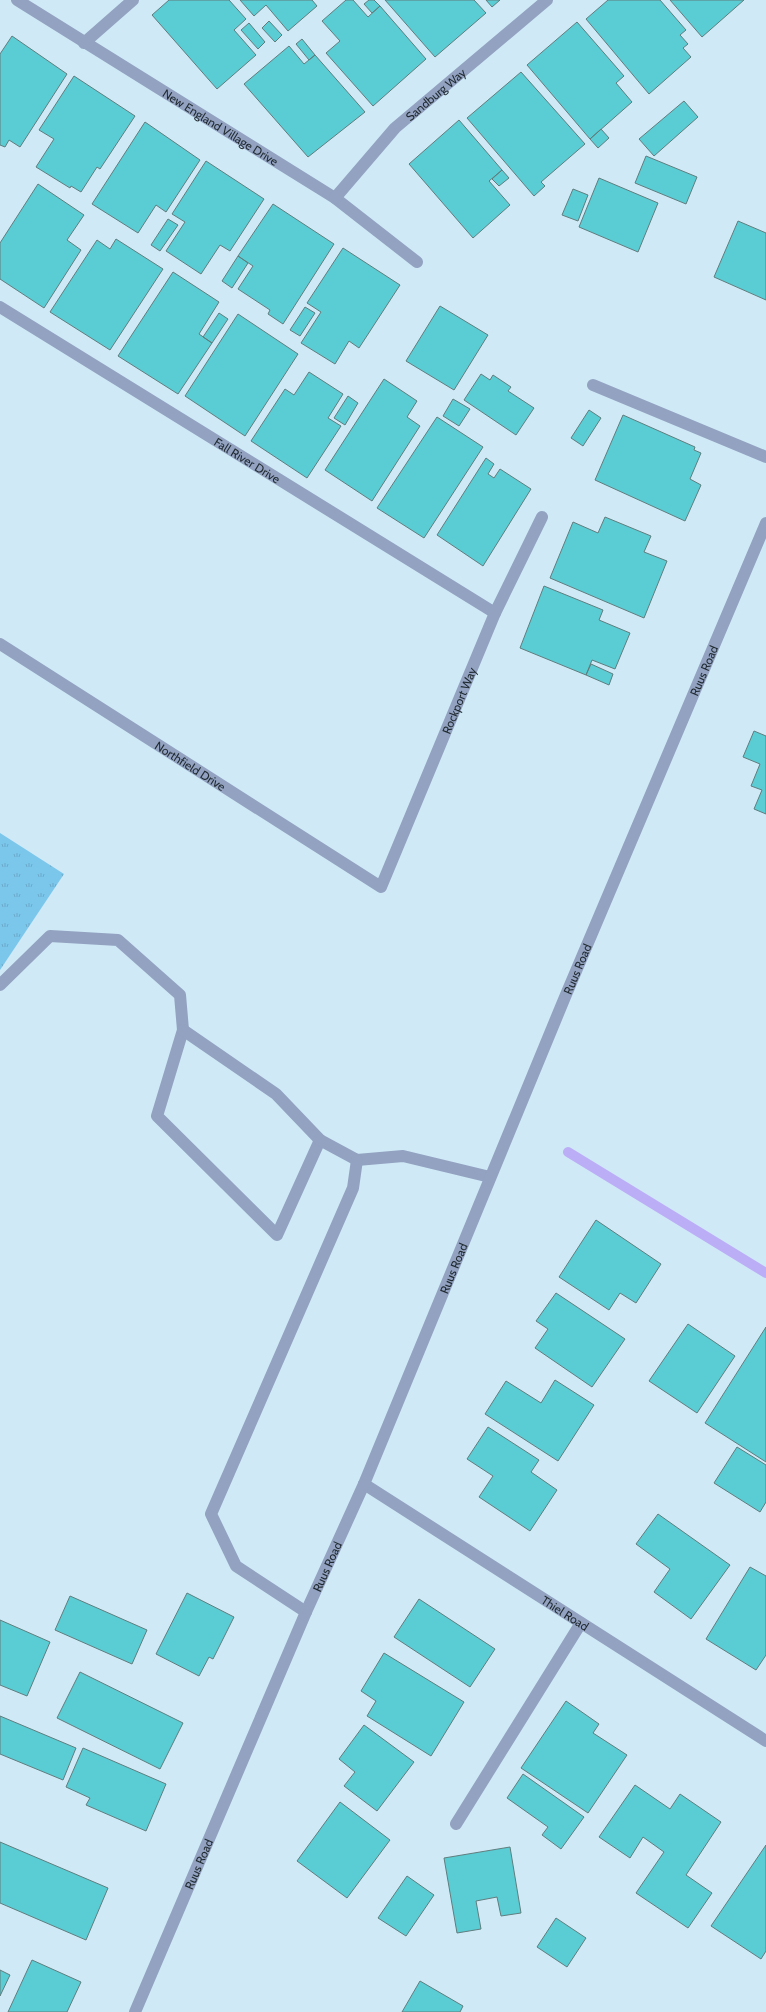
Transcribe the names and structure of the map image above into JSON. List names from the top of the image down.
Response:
{
  "streets": {
    "street": [
      "Sandburg Way",
      "New England Village Drive",
      "Fall River Drive",
      "Ruus Road",
      "Rockport Way",
      "Northfield Drive",
      "Thiel Road"
    ]
  },
  "crossings": [
    ["Sandburg Way", "New England Village Drive"],
    ["Fall River Drive", "Rockport Way"],
    ["Ruus Road", "Thiel Road"],
    ["Rockport Way", "Northfield Drive"]
  ]
}
